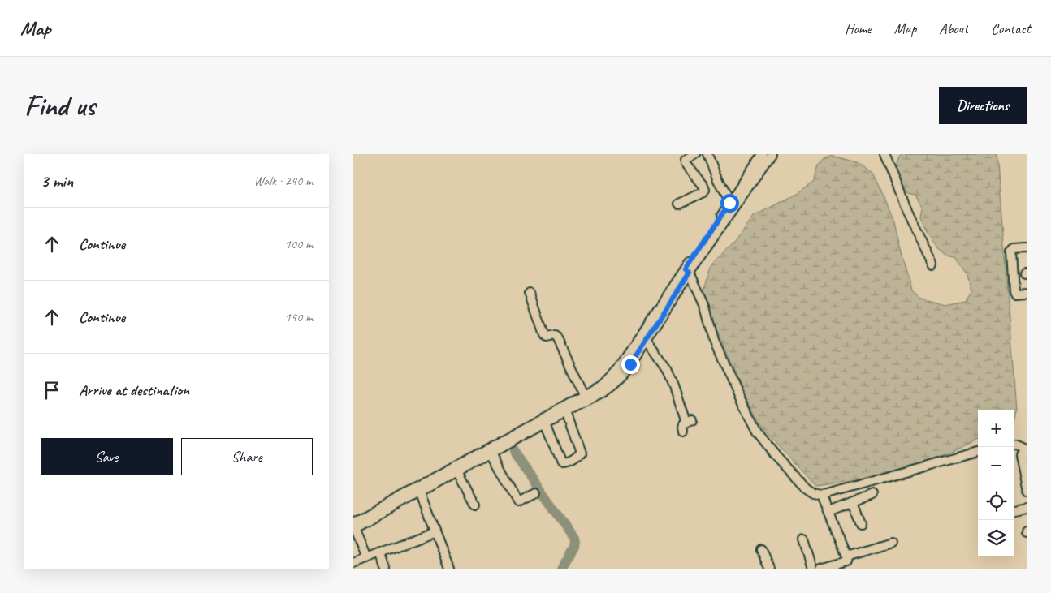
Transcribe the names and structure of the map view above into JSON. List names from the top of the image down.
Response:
{
  "page": {
    "header": "Map",
    "nav": [
      "Home",
      "Map",
      "About",
      "Contact"
    ],
    "buttons": [
      "Directions",
      ["Save", "Share"]
    ],
    "title": "Find us",
    "heading": ["3 min", "Walk · 240 m"],
    "list": [
      ["Continue", "100 m"],
      ["Continue", "140 m"],
      "Arrive at destination"
    ],
    "map_buttons": ["+", "−"]
  }
}
